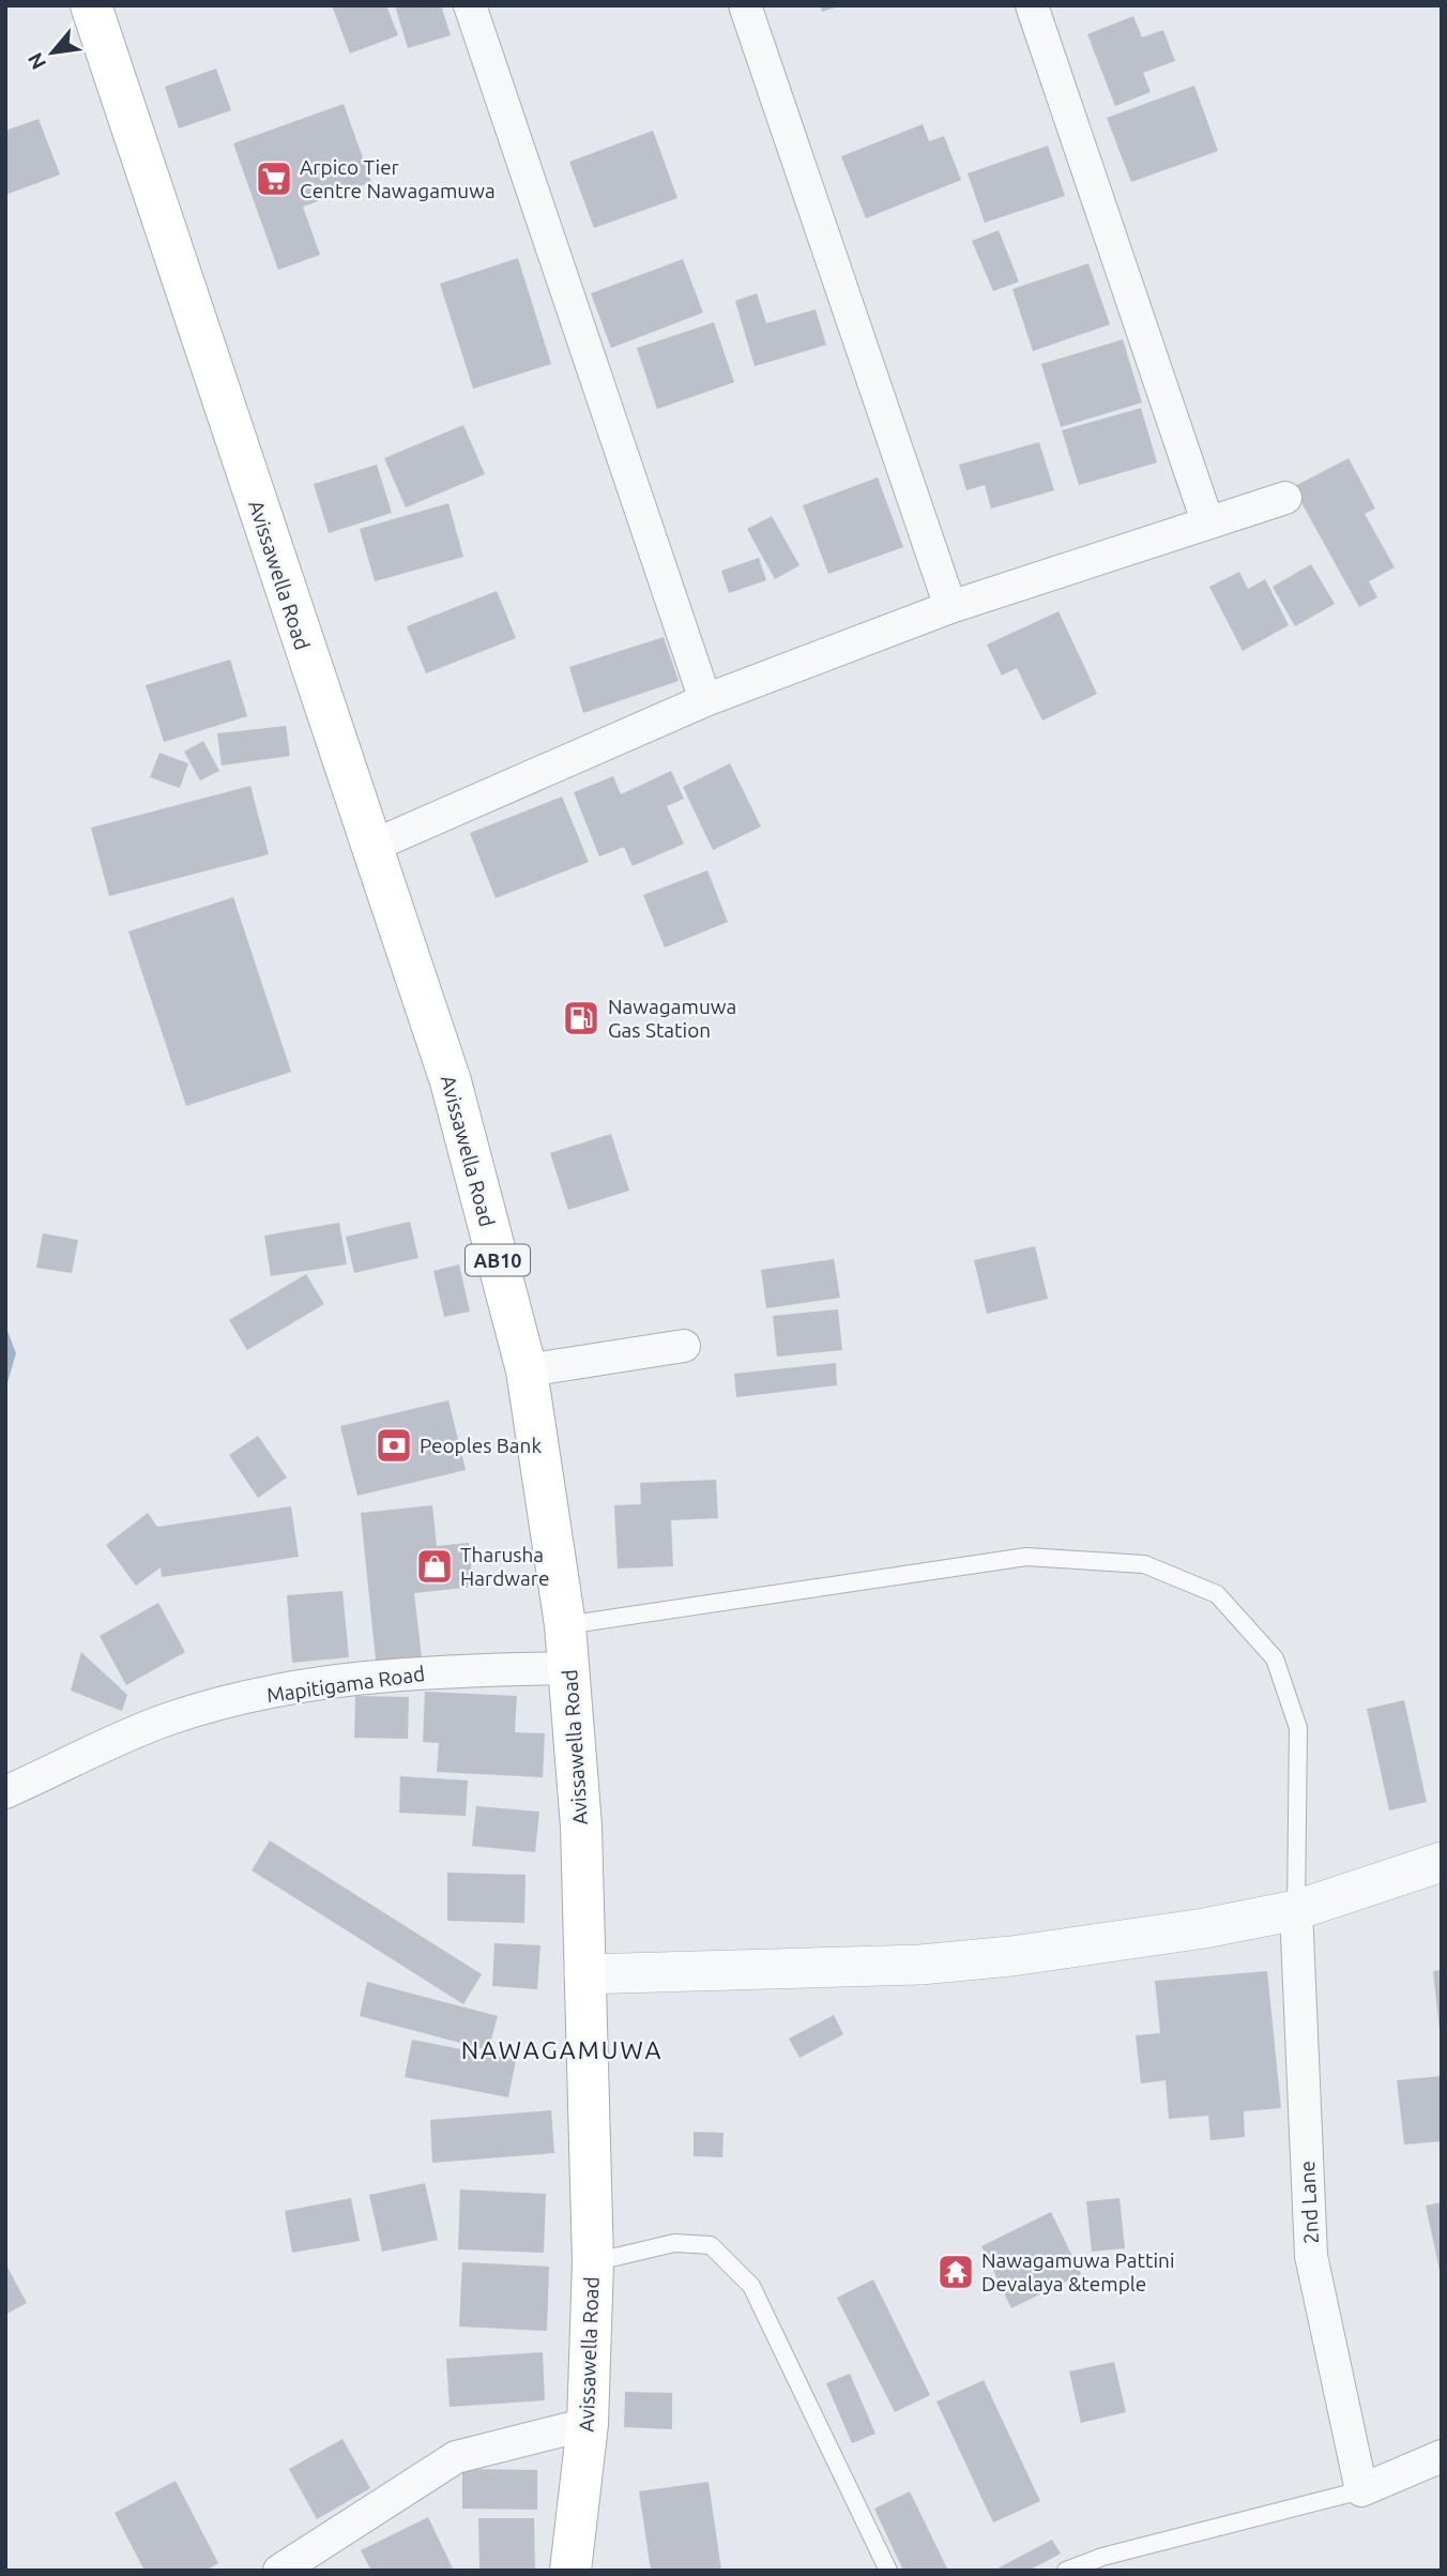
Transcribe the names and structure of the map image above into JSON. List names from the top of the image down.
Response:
{
  "streets": {
    "main road": ["Avissawella Road", "AB10"],
    "street": ["Mapitigama Road", "2nd Lane"]
  },
  "crossings": [
    ["Avissawella Road", "Mapitigama Road"]
  ],
  "districts": ["NAWAGAMUWA"],
  "places": {
    "supermarket": ["Arpico Tier Centre Nawagamuwa"],
    "fuel station": ["Nawagamuwa Gas Station"],
    "bank": ["Peoples Bank"],
    "shop": ["Tharusha Hardware"],
    "temple": ["Nawagamuwa Pattini Devalaya &temple"]
  },
  "north": "bottom left"
}
